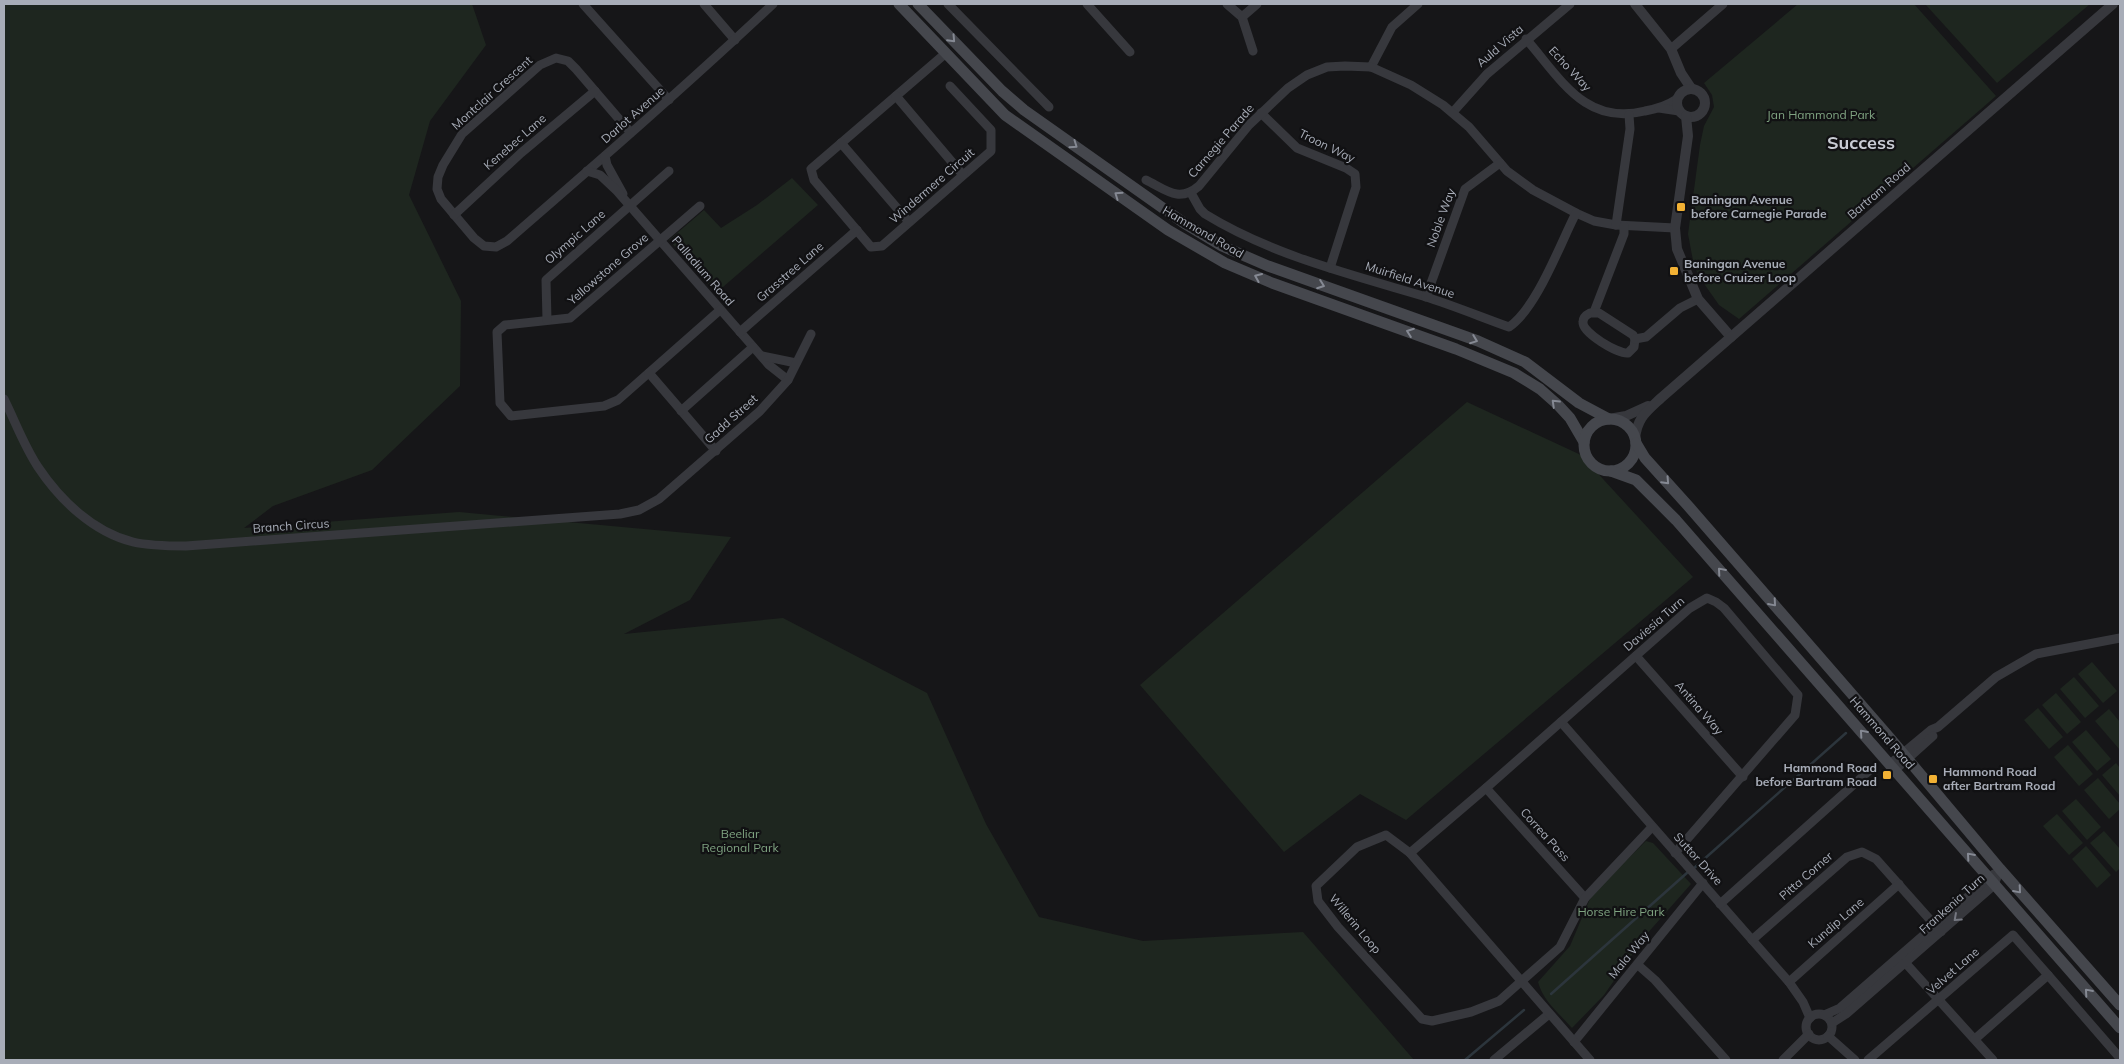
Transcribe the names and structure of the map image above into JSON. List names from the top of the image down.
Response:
{
  "streets": {
    "main road": ["Hammond Road"],
    "street": [
      "Auld Vista",
      "Echo Way",
      "Montclair Crescent",
      "Darlot Avenue",
      "Carnegie Parade",
      "Kenebec Lane",
      "Troon Way",
      "Windermere Circuit",
      "Bartram Road",
      "Noble Way",
      "Olympic Lane",
      "Yellowstone Grove",
      "Palladium Road",
      "Grasstree Lane",
      "Muirfield Avenue",
      "Gadd Street",
      "Branch Circus",
      "Daviesia Turn",
      "Antina Way",
      "Correa Pass",
      "Suttor Drive",
      "Pitta Corner",
      "Frankenia Turn",
      "Kundip Lane",
      "Willerin Loop",
      "Mala Way",
      "Velvet Lane"
    ]
  },
  "crossings": [
    ["Auld Vista", "Echo Way"],
    ["Auld Vista", "Carnegie Parade"],
    ["Montclair Crescent", "Darlot Avenue"],
    ["Montclair Crescent", "Kenebec Lane"],
    ["Darlot Avenue", "Palladium Road"],
    ["Carnegie Parade", "Troon Way"],
    ["Carnegie Parade", "Noble Way"],
    ["Carnegie Parade", "Muirfield Avenue"],
    ["Troon Way", "Muirfield Avenue"],
    ["Windermere Circuit", "Grasstree Lane"],
    ["Bartram Road", "Hammond Road"],
    ["Noble Way", "Muirfield Avenue"],
    ["Hammond Road", "Frankenia Turn"],
    ["Olympic Lane", "Yellowstone Grove"],
    ["Olympic Lane", "Palladium Road"],
    ["Yellowstone Grove", "Palladium Road"],
    ["Palladium Road", "Grasstree Lane"],
    ["Palladium Road", "Gadd Street"],
    ["Gadd Street", "Branch Circus"],
    ["Daviesia Turn", "Antina Way"],
    ["Daviesia Turn", "Correa Pass"],
    ["Daviesia Turn", "Suttor Drive"],
    ["Daviesia Turn", "Willerin Loop"],
    ["Suttor Drive", "Pitta Corner"],
    ["Suttor Drive", "Frankenia Turn"],
    ["Suttor Drive", "Kundip Lane"],
    ["Suttor Drive", "Mala Way"],
    ["Pitta Corner", "Frankenia Turn"],
    ["Pitta Corner", "Kundip Lane"],
    ["Willerin Loop", "Mala Way"]
  ],
  "districts": ["Success"],
  "parks": ["Jan Hammond Park", "Beeliar Regional Park", "Horse Hire Park"],
  "places": {
    "transit": [
      "Baningan Avenue before Carnegie Parade",
      "Baningan Avenue before Cruizer Loop",
      "Hammond Road before Bartram Road",
      "Hammond Road after Bartram Road"
    ]
  }
}
